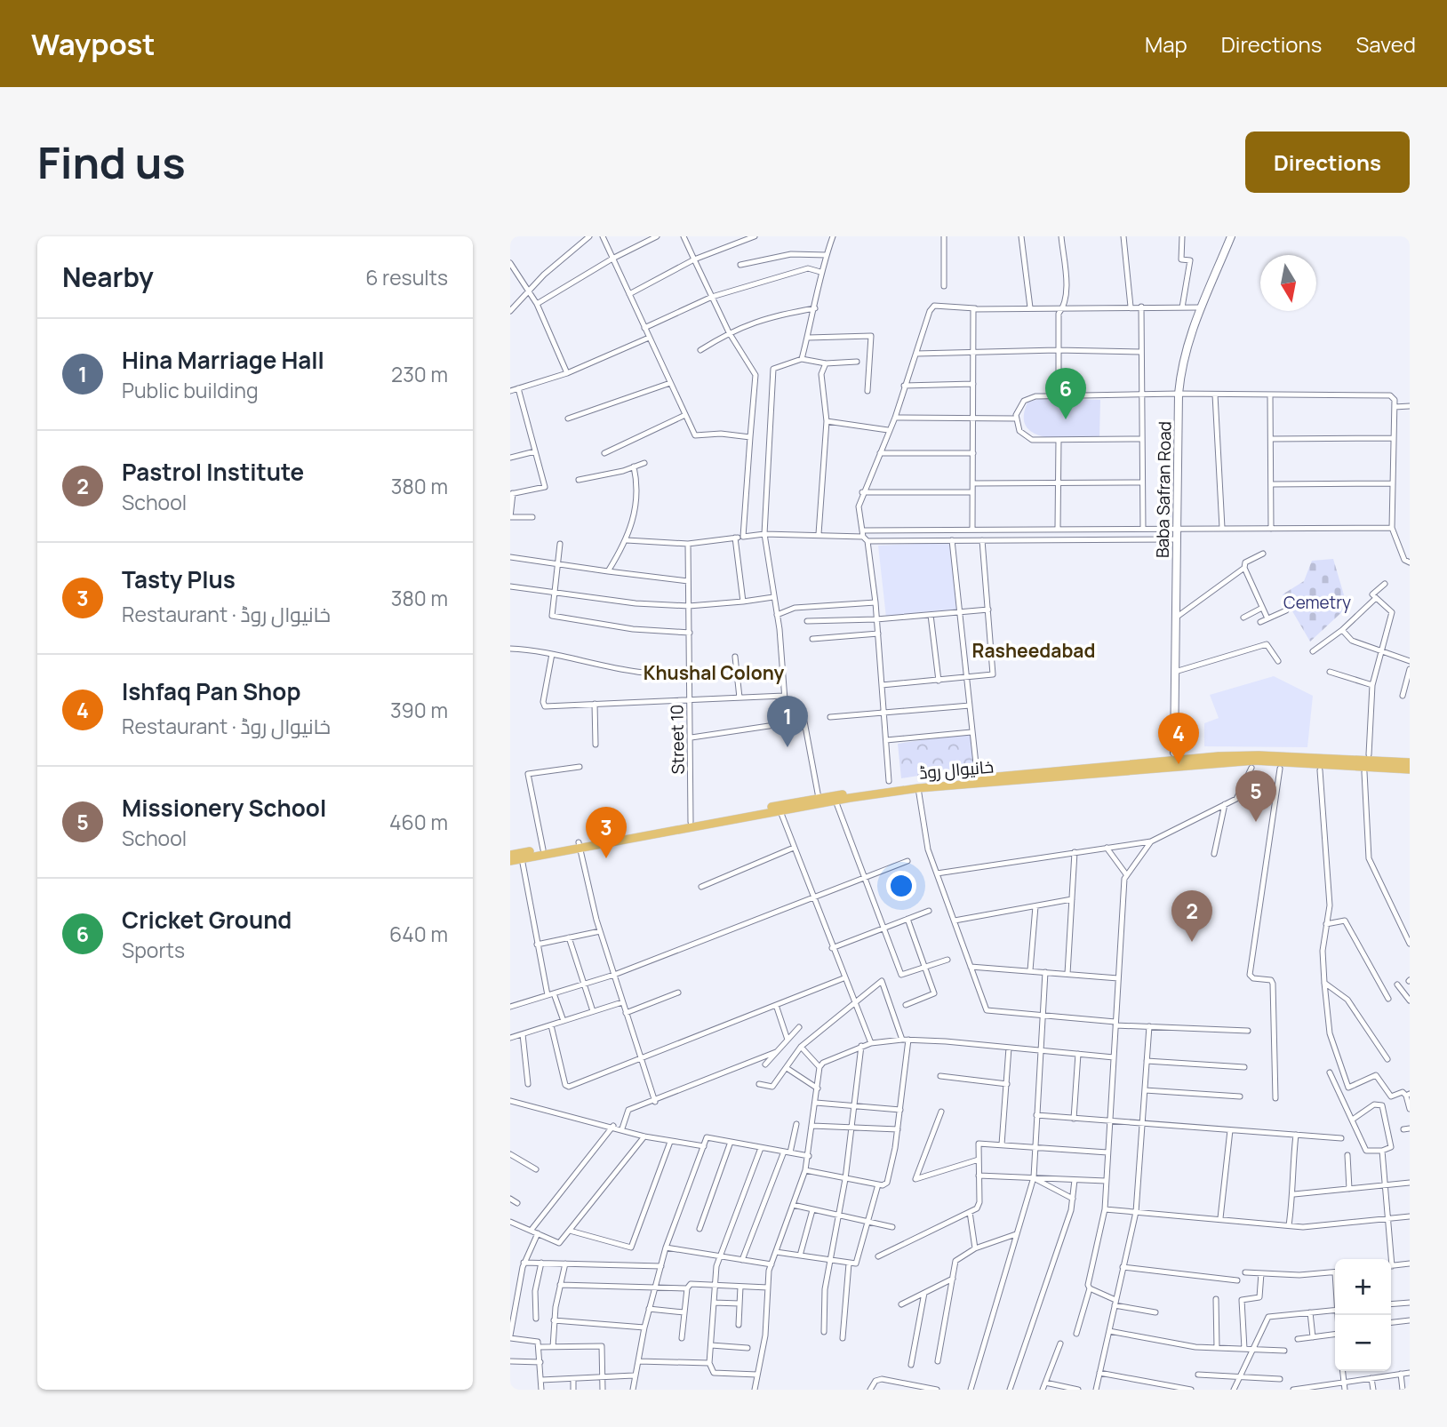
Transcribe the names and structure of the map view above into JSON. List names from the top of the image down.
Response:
{
  "streets": {
    "main road": ["Baba Safran Road", "خانیوال روڈ"],
    "street": ["Street 10"]
  },
  "crossings": [
    ["Street 10", "خانیوال روڈ"]
  ],
  "districts": ["Rasheedabad", "Khushal Colony"],
  "parks": ["Cemetry"],
  "north": "bottom",
  "page": {
    "header": "Waypost",
    "nav": ["Map", "Directions", "Saved"],
    "buttons": "Directions",
    "title": "Find us",
    "heading": ["Nearby", "6 results"],
    "list": [
      {
        "mark": "1",
        "name": "Hina Marriage Hall",
        "note": "Public building",
        "value": "230 m"
      },
      {
        "mark": "2",
        "name": "Pastrol Institute",
        "note": "School",
        "value": "380 m"
      },
      {
        "mark": "3",
        "name": "Tasty Plus",
        "note": "Restaurant · خانیوال روڈ",
        "value": "380 m"
      },
      {
        "mark": "4",
        "name": "Ishfaq Pan Shop",
        "note": "Restaurant · خانیوال روڈ",
        "value": "390 m"
      },
      {
        "mark": "5",
        "name": "Missionery School",
        "note": "School",
        "value": "460 m"
      },
      {
        "mark": "6",
        "name": "Cricket Ground",
        "note": "Sports",
        "value": "640 m"
      }
    ],
    "pins": [
      "6",
      "1",
      "4",
      "5",
      "3",
      "2"
    ],
    "map_buttons": ["+", "−"]
  }
}
